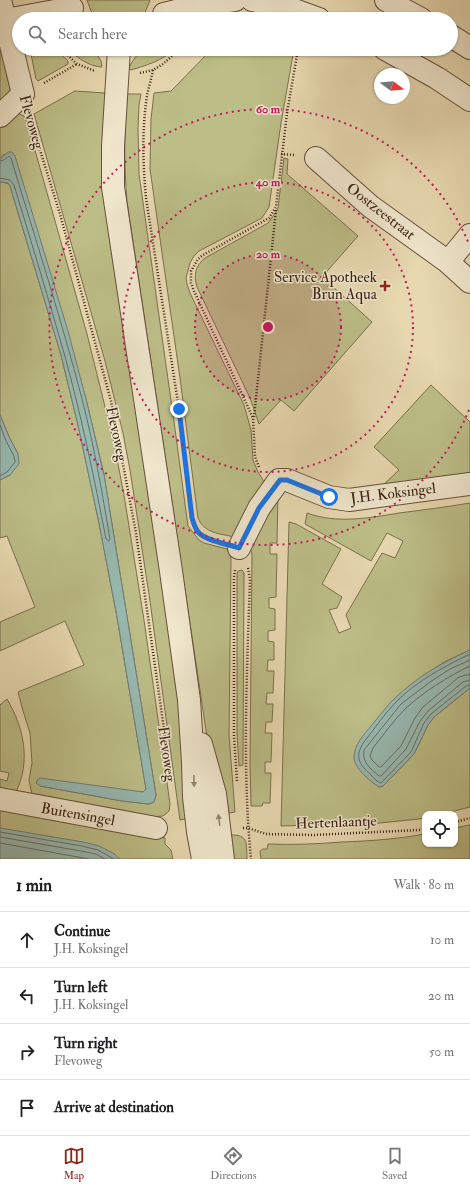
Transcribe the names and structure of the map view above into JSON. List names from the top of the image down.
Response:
{
  "streets": {
    "street": [
      "Flevoweg",
      "Oostzeestraat",
      "J.H. Koksingel",
      "Buitensingel"
    ],
    "path": ["Hertenlaantje"]
  },
  "places": {
    "health": ["Service Apotheek Brun Aqua"]
  },
  "north": "right",
  "page": {
    "search": "Search here",
    "heading": ["1 min", "Walk · 80 m"],
    "list": [
      ["Continue", "J.H. Koksingel", "10 m"],
      ["Turn left", "J.H. Koksingel", "20 m"],
      ["Turn right", "Flevoweg", "50 m"],
      "Arrive at destination"
    ],
    "nav": ["Map", "Directions", "Saved"]
  },
  "rings": ["60 m", "40 m", "20 m"]
}
